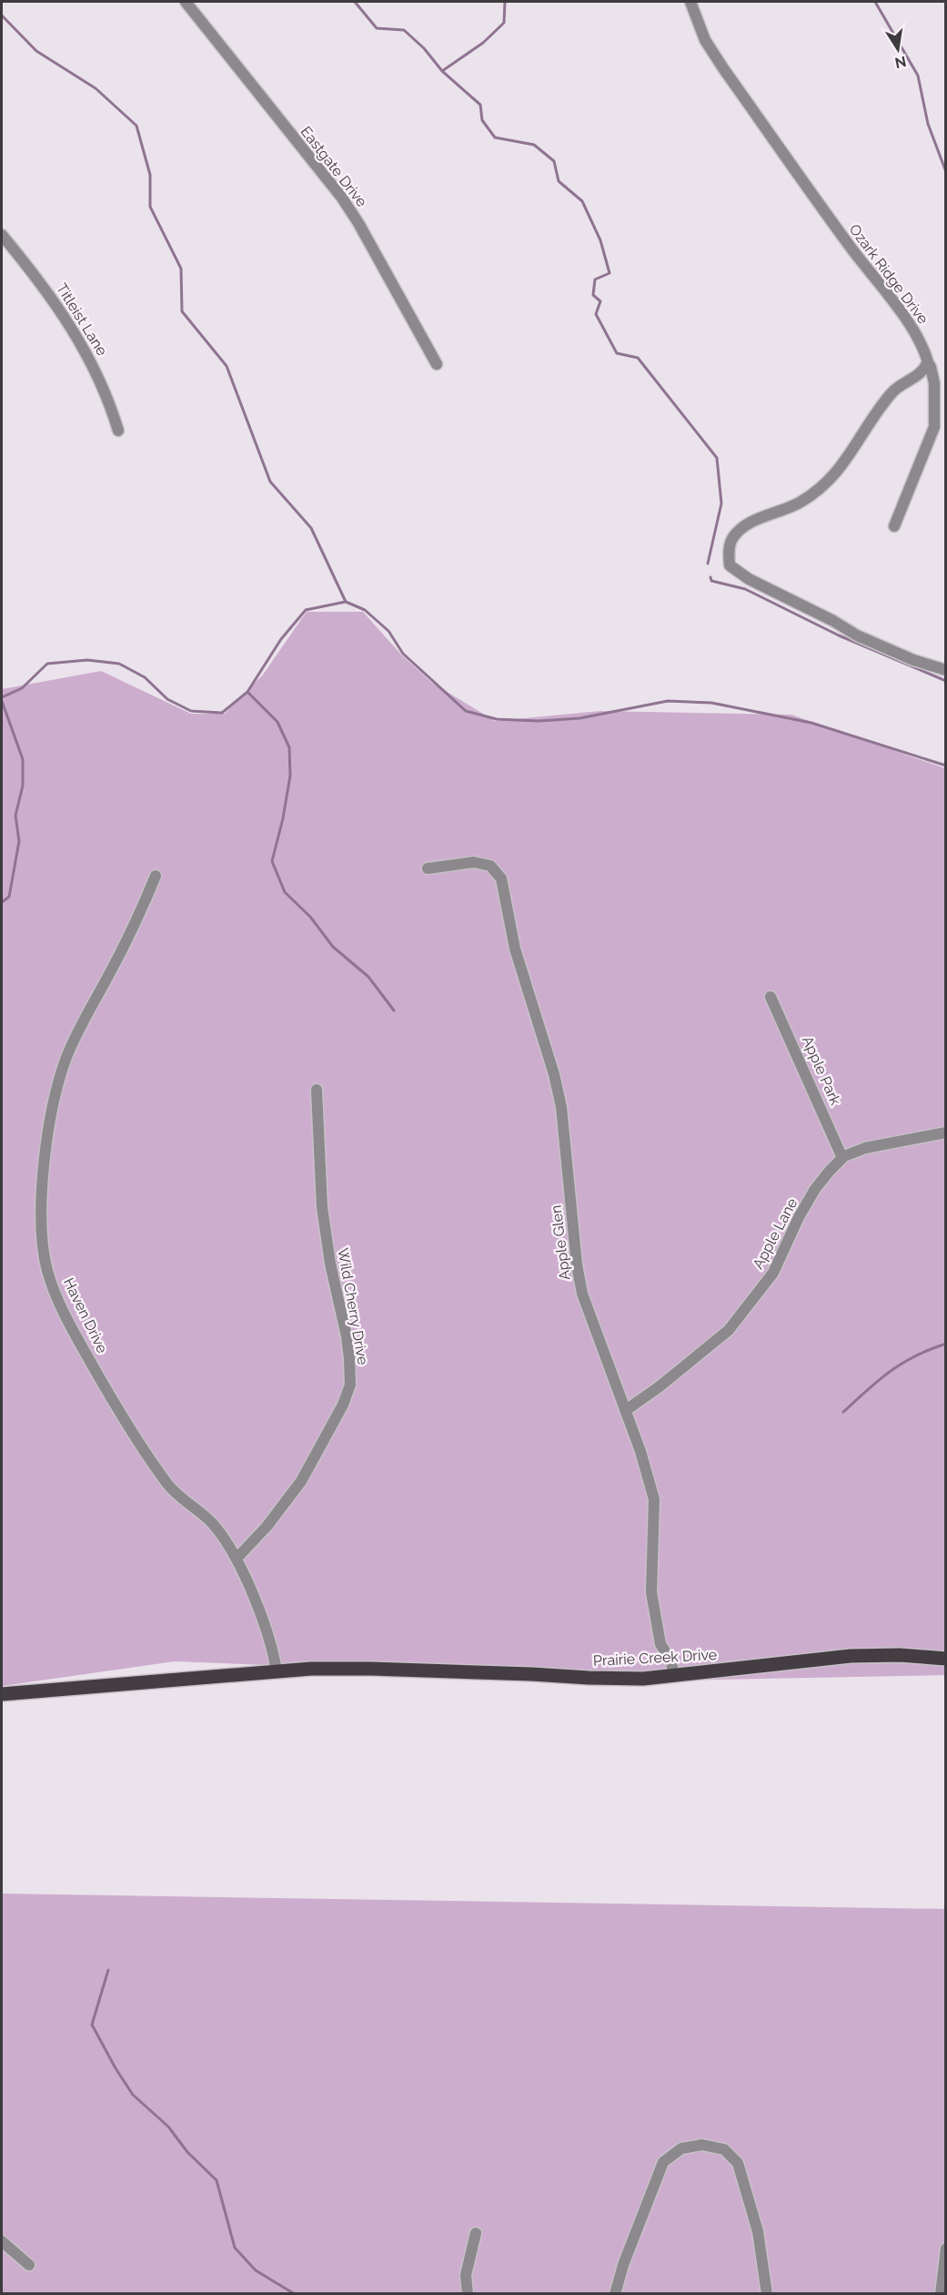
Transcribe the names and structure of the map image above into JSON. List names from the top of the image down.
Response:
{
  "streets": {
    "main road": ["Prairie Creek Drive"],
    "street": [
      "Eastgate Drive",
      "Ozark Ridge Drive",
      "Titleist Lane",
      "Apple Park",
      "Apple Lane",
      "Apple Glen",
      "Wild Cherry Drive",
      "Haven Drive"
    ]
  },
  "crossings": [
    ["Apple Park", "Apple Lane"],
    ["Apple Lane", "Apple Glen"],
    ["Apple Glen", "Prairie Creek Drive"],
    ["Wild Cherry Drive", "Haven Drive"],
    ["Haven Drive", "Prairie Creek Drive"]
  ],
  "north": "bottom"
}
